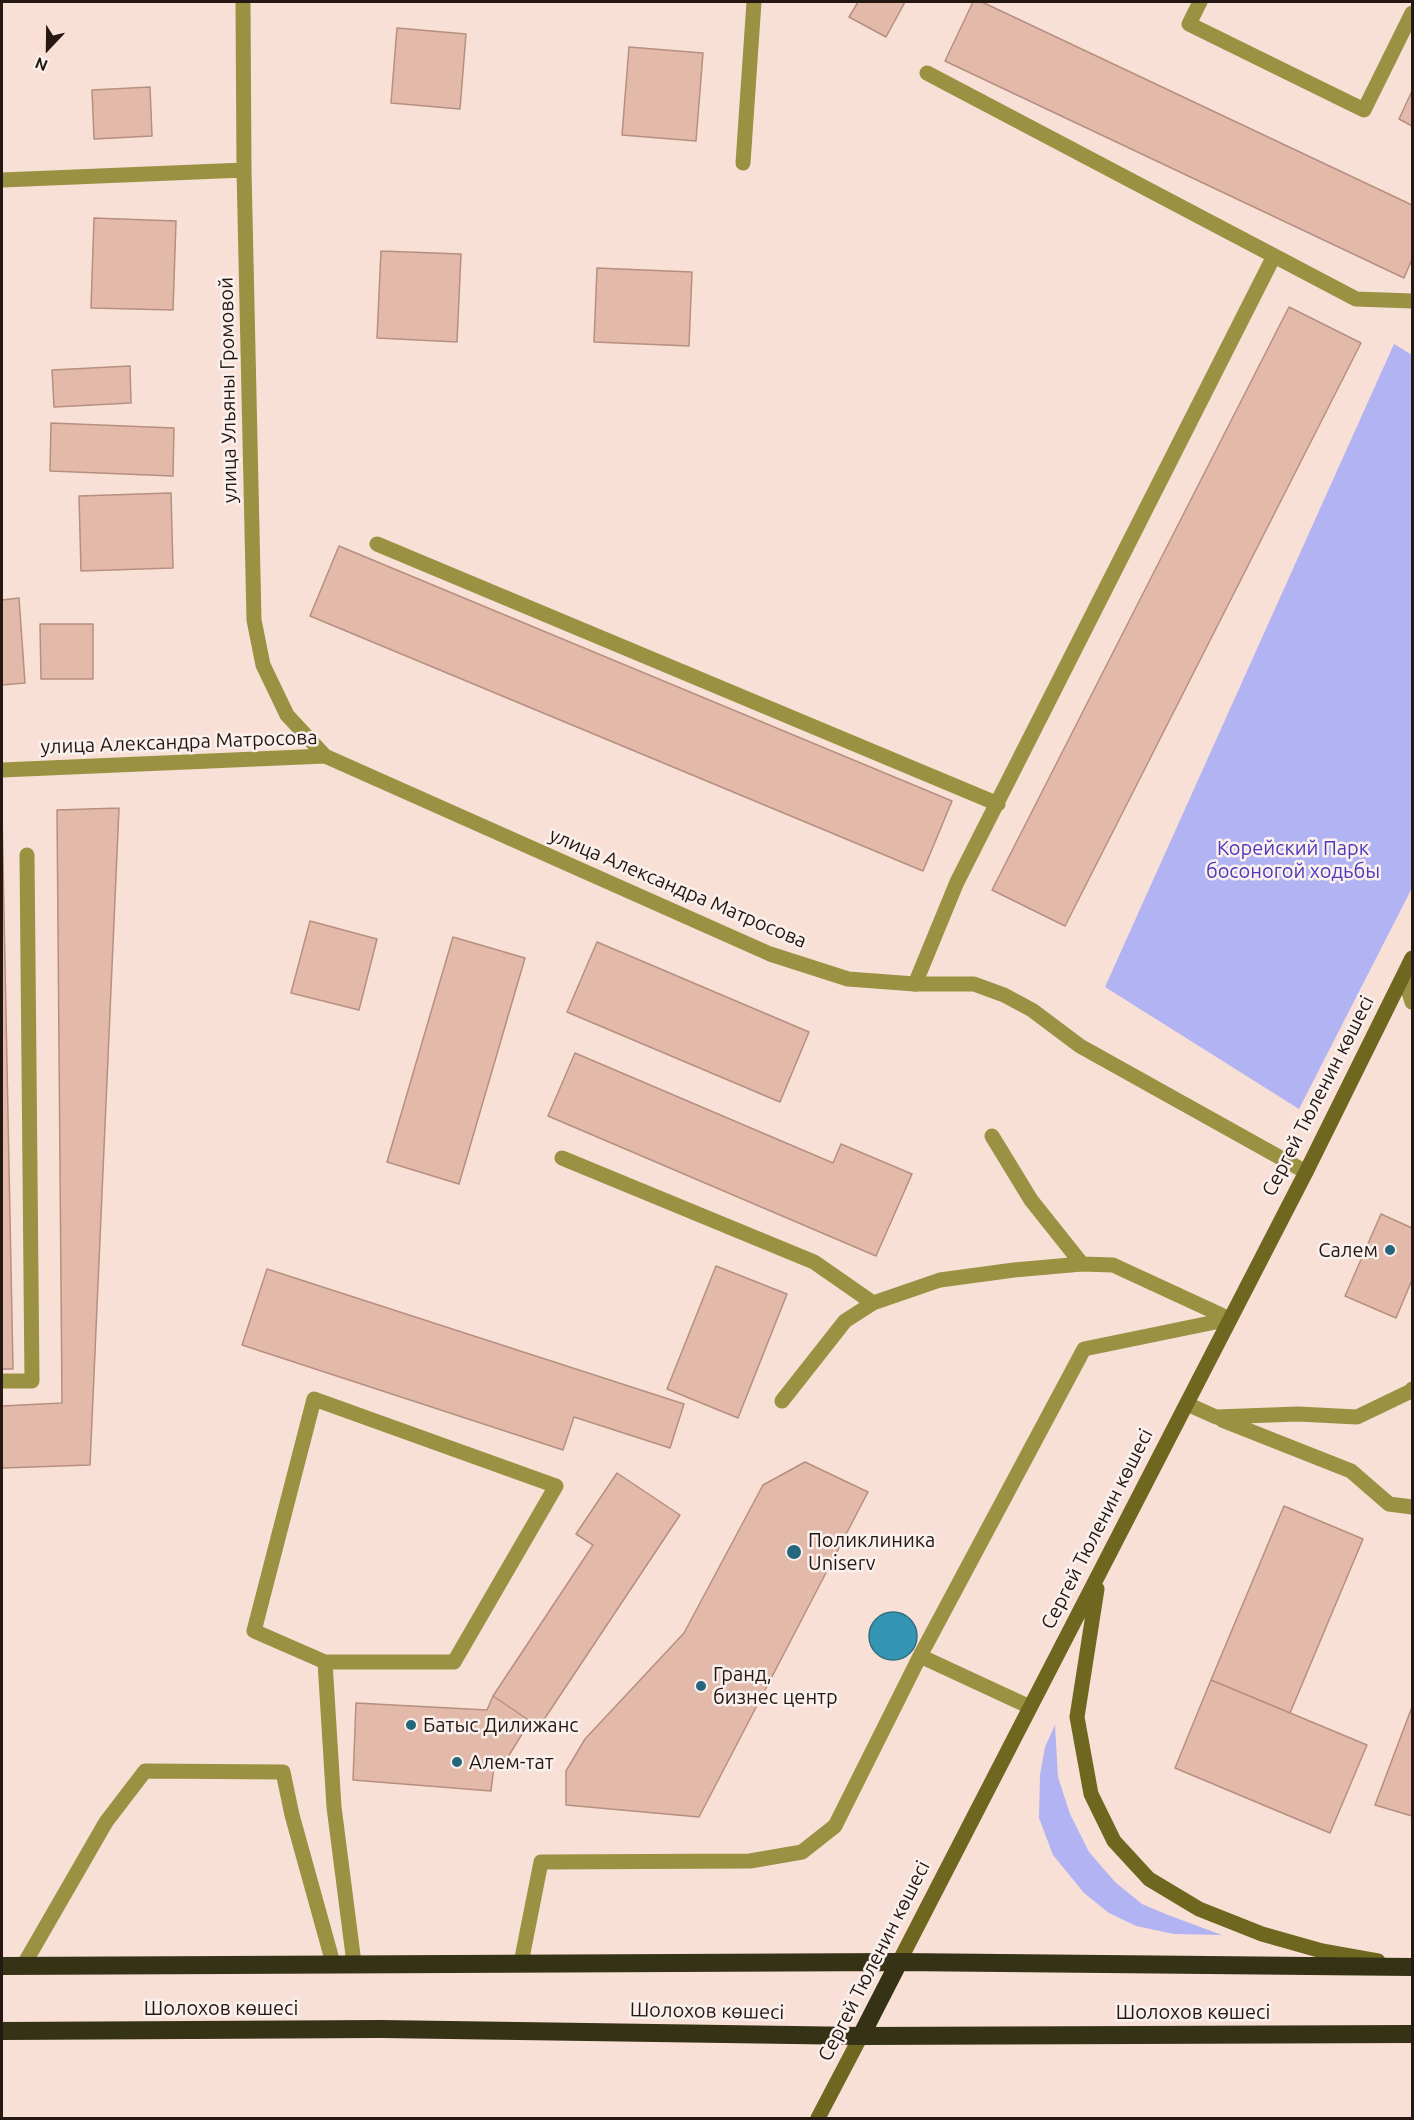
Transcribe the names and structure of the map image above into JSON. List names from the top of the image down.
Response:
{
  "streets": {
    "highway": ["Сергей Тюленин көшесі", "Шолохов көшесі"],
    "street": ["улица Ульяны Громовой", "улица Александра Матросова"]
  },
  "crossings": [
    ["улица Ульяны Громовой", "улица Александра Матросова"],
    ["улица Александра Матросова", "Сергей Тюленин көшесі"],
    ["Сергей Тюленин көшесі", "Шолохов көшесі"]
  ],
  "parks": ["Корейский Парк босоногой ходьбы"],
  "places": [
    "Салем",
    "Поликлиника Uniserv",
    "Гранд, бизнес центр",
    "Батыс Дилижанс",
    "Алем-тат"
  ],
  "north": "bottom"
}
